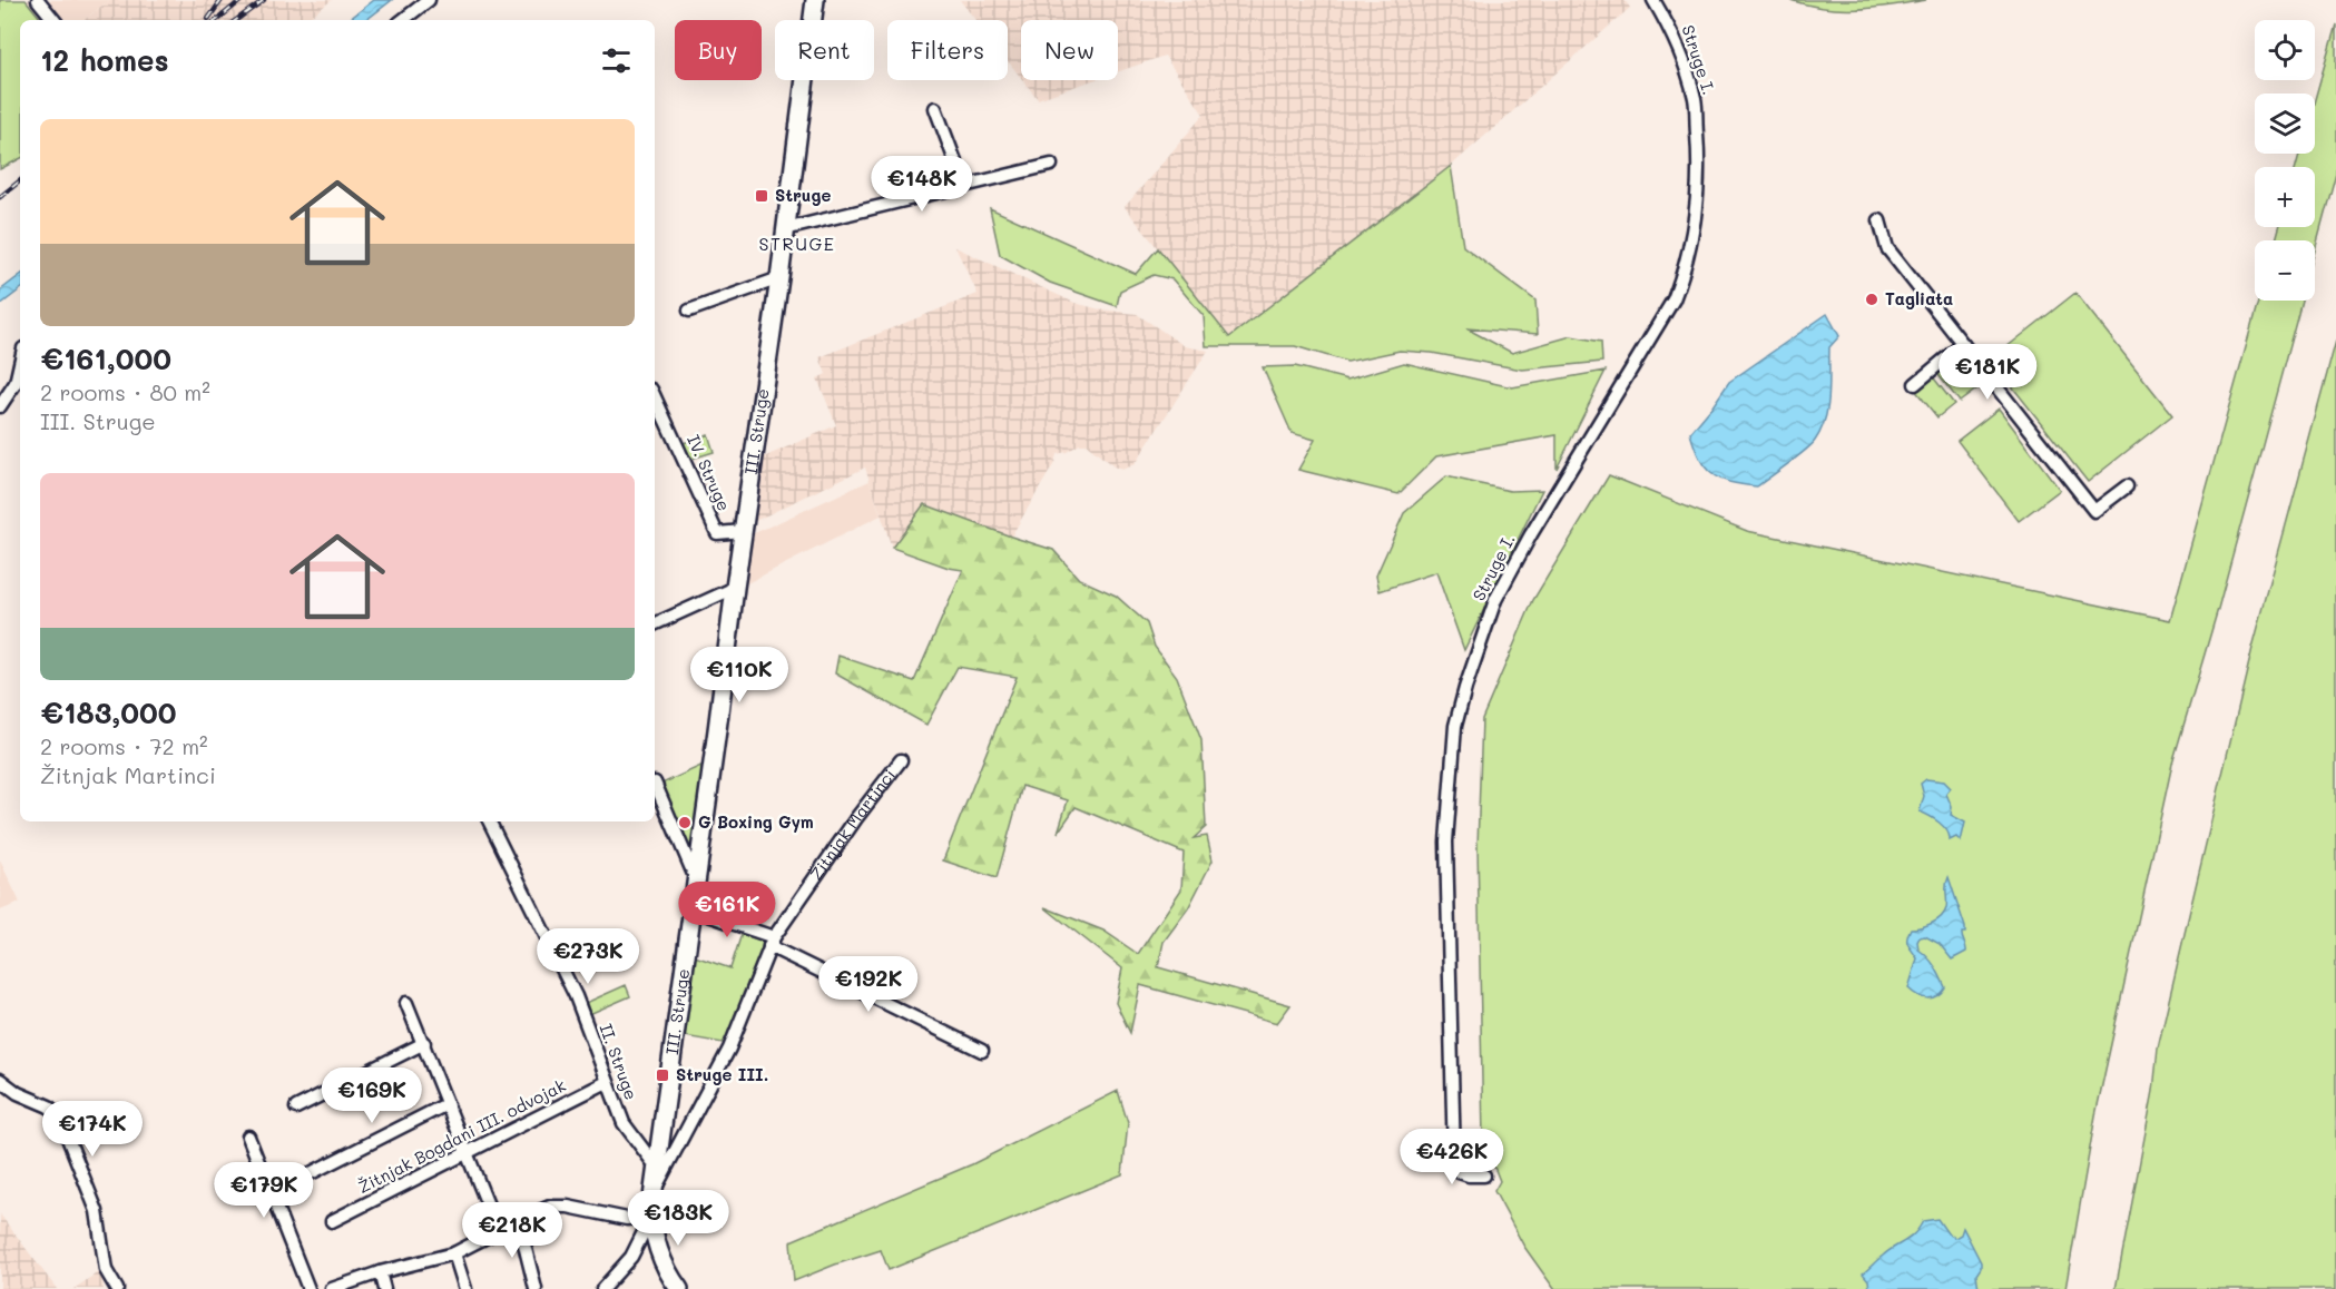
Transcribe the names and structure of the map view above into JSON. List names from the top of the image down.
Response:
{
  "streets": {
    "street": [
      "Struge I.",
      "III. Struge",
      "IV. Struge",
      "Žitnjak Martinci",
      "II. Struge",
      "Žitnjak Bogdani III. odvojak"
    ]
  },
  "crossings": [
    ["III. Struge", "IV. Struge"],
    ["III. Struge", "Žitnjak Martinci"],
    ["III. Struge", "II. Struge"],
    ["II. Struge", "Žitnjak Bogdani III. odvojak"]
  ],
  "districts": ["STRUGE"],
  "places": {
    "transit": ["Struge", "Struge III."],
    "other": ["Tagliata", "G Boxing Gym"]
  },
  "page": {
    "map_buttons": ["+", "−"],
    "chip": [
      "Buy",
      "Rent",
      "Filters",
      "New"
    ],
    "heading": "12 homes",
    "list": [
      {
        "name": "€161,000",
        "note": "2 rooms · 80 m² · III. Struge"
      },
      {
        "name": "€183,000",
        "note": "2 rooms · 72 m² · Žitnjak Martinci"
      }
    ],
    "price": [
      "€148K",
      "€181K",
      "€110K",
      "€161K",
      "€273K",
      "€192K",
      "€169K",
      "€174K",
      "€426K",
      "€179K",
      "€183K",
      "€218K"
    ]
  }
}
